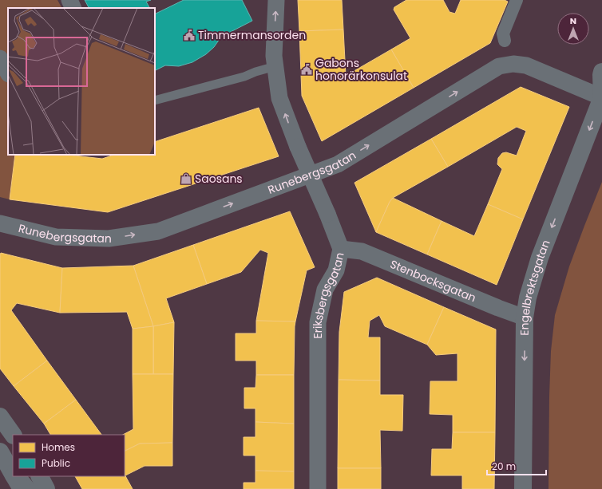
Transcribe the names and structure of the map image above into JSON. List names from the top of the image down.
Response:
{
  "streets": {
    "street": [
      "Runebergsgatan",
      "Stenbocksgatan",
      "Engelbrektsgatan",
      "Eriksbergsgatan"
    ]
  },
  "crossings": [
    ["Runebergsgatan", "Engelbrektsgatan"],
    ["Stenbocksgatan", "Engelbrektsgatan"],
    ["Stenbocksgatan", "Eriksbergsgatan"]
  ],
  "one_way": ["Runebergsgatan", "Engelbrektsgatan", "Eriksbergsgatan"],
  "places": {
    "public building": ["Timmermansorden", "Gabons honorärkonsulat"],
    "shop": ["Saosans"]
  },
  "legend": ["Homes", "Public"],
  "scale_bar": "20 m",
  "north": "top"
}
